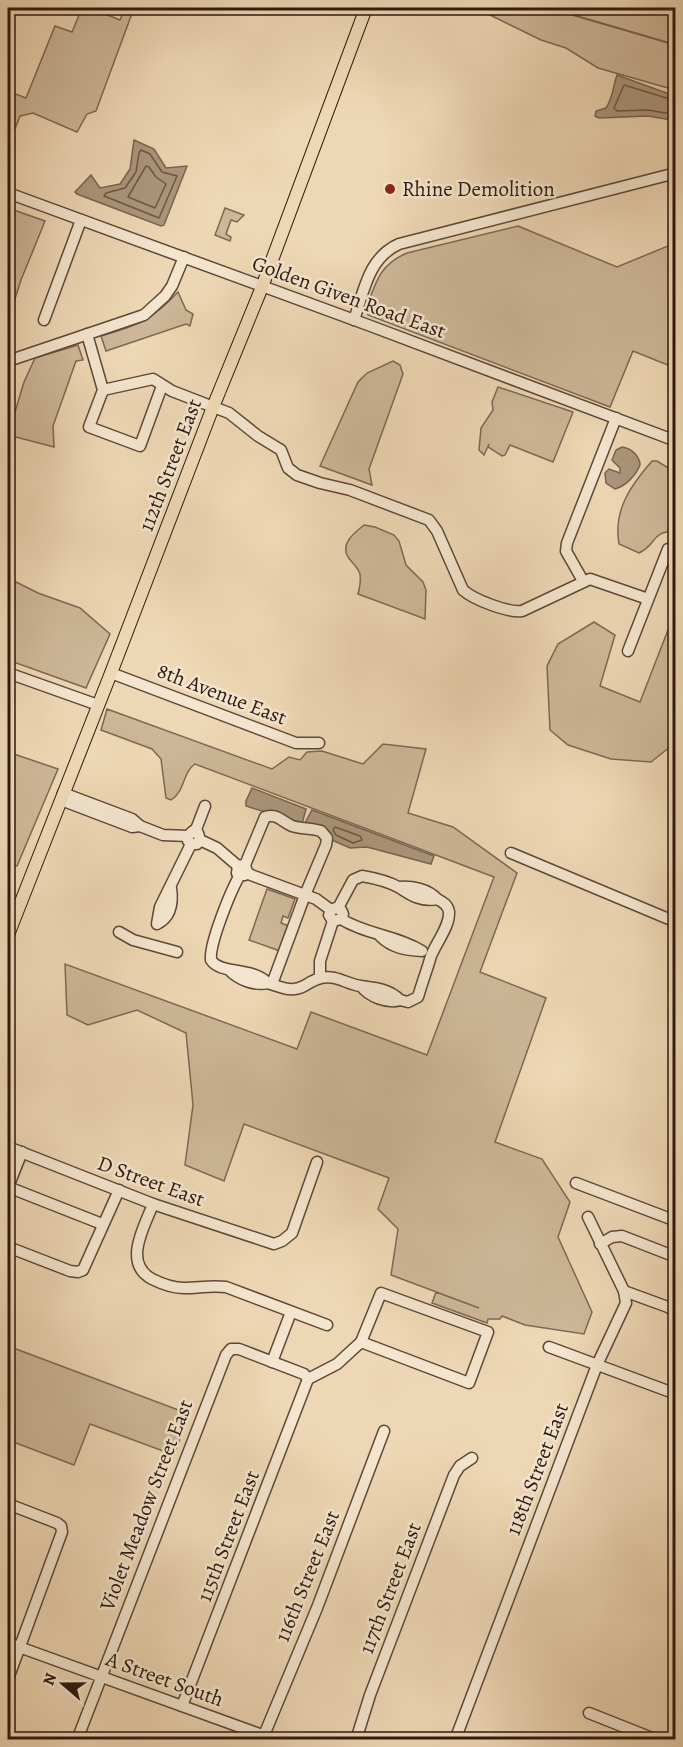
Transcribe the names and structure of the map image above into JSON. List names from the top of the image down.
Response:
{
  "streets": {
    "main road": ["112th Street East"],
    "street": [
      "Golden Given Road East",
      "8th Avenue East",
      "D Street East",
      "118th Street East",
      "Violet Meadow Street East",
      "115th Street East",
      "116th Street East",
      "117th Street East",
      "A Street South"
    ]
  },
  "crossings": [
    ["Golden Given Road East", "112th Street East"],
    ["112th Street East", "8th Avenue East"],
    ["Violet Meadow Street East", "A Street South"],
    ["115th Street East", "A Street South"],
    ["116th Street East", "A Street South"]
  ],
  "places": ["Rhine Demolition"],
  "north": "left"
}
